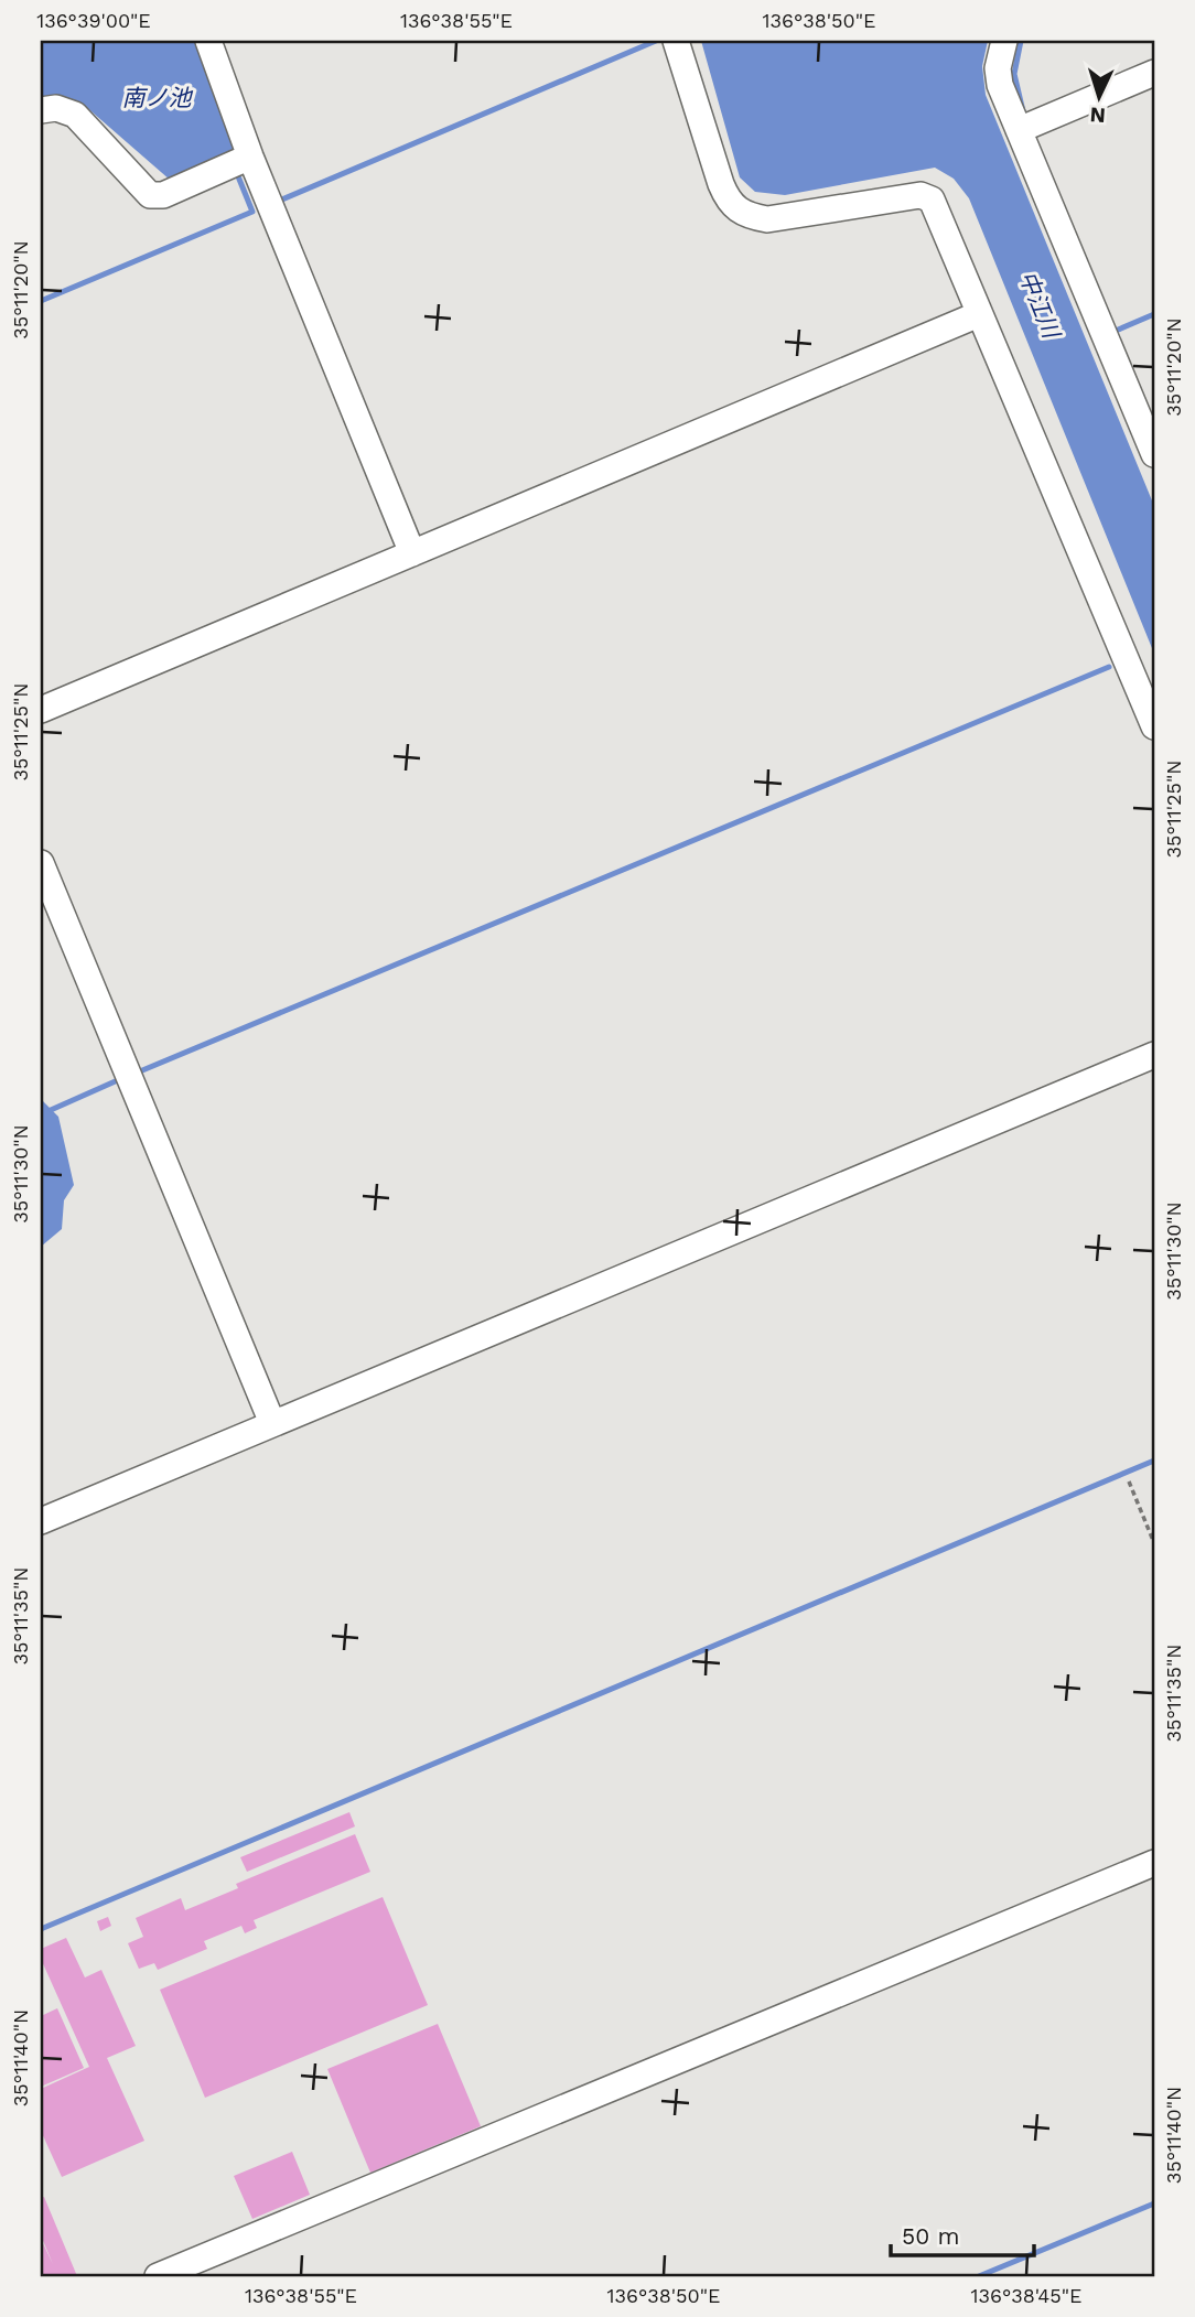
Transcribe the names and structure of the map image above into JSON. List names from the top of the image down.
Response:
{
  "water": ["南ノ池", "中江川"],
  "scale_bar": "50 m",
  "north": "bottom",
  "coordinates": [
    "136°39'00\"E",
    "136°38'55\"E",
    "136°38'50\"E",
    "35°11'20\"N",
    "35°11'25\"N",
    "35°11'30\"N",
    "35°11'35\"N",
    "35°11'40\"N",
    "136°38'45\"E"
  ]
}
